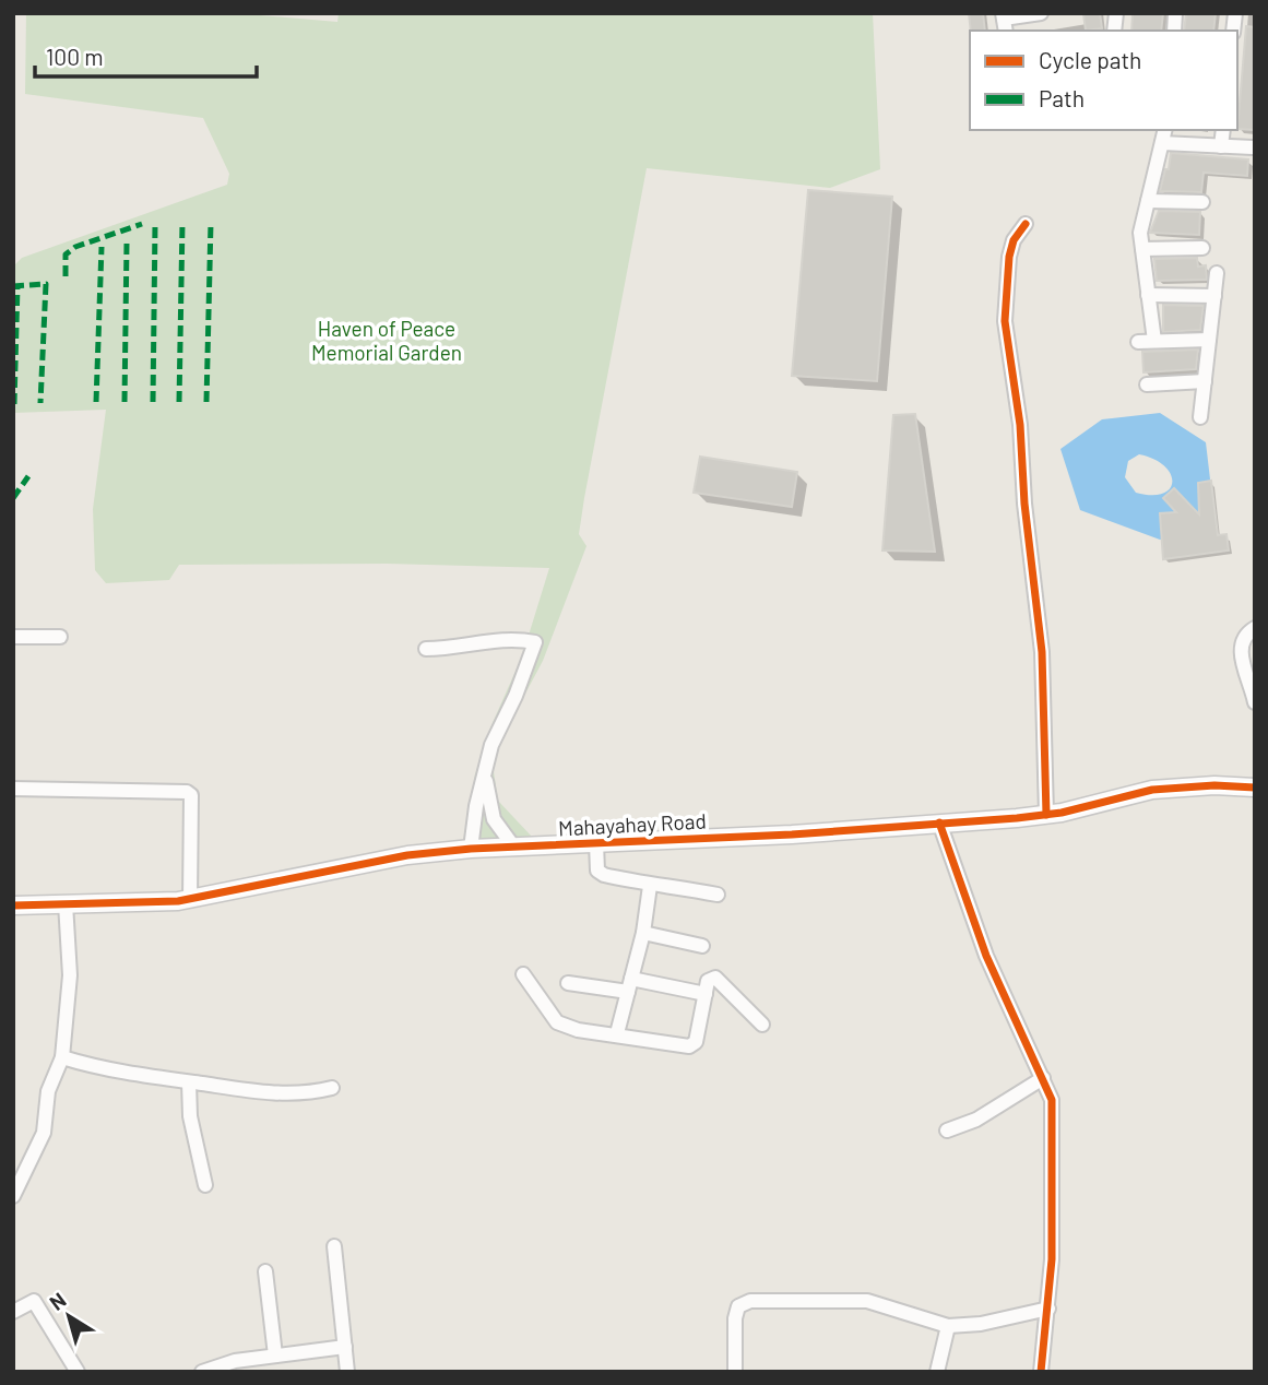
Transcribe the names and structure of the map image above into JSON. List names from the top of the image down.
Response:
{
  "streets": {
    "street": ["Mahayahay Road"]
  },
  "parks": ["Haven of Peace Memorial Garden"],
  "legend": ["Cycle path", "Path"],
  "scale_bar": "100 m",
  "north": "top left"
}
